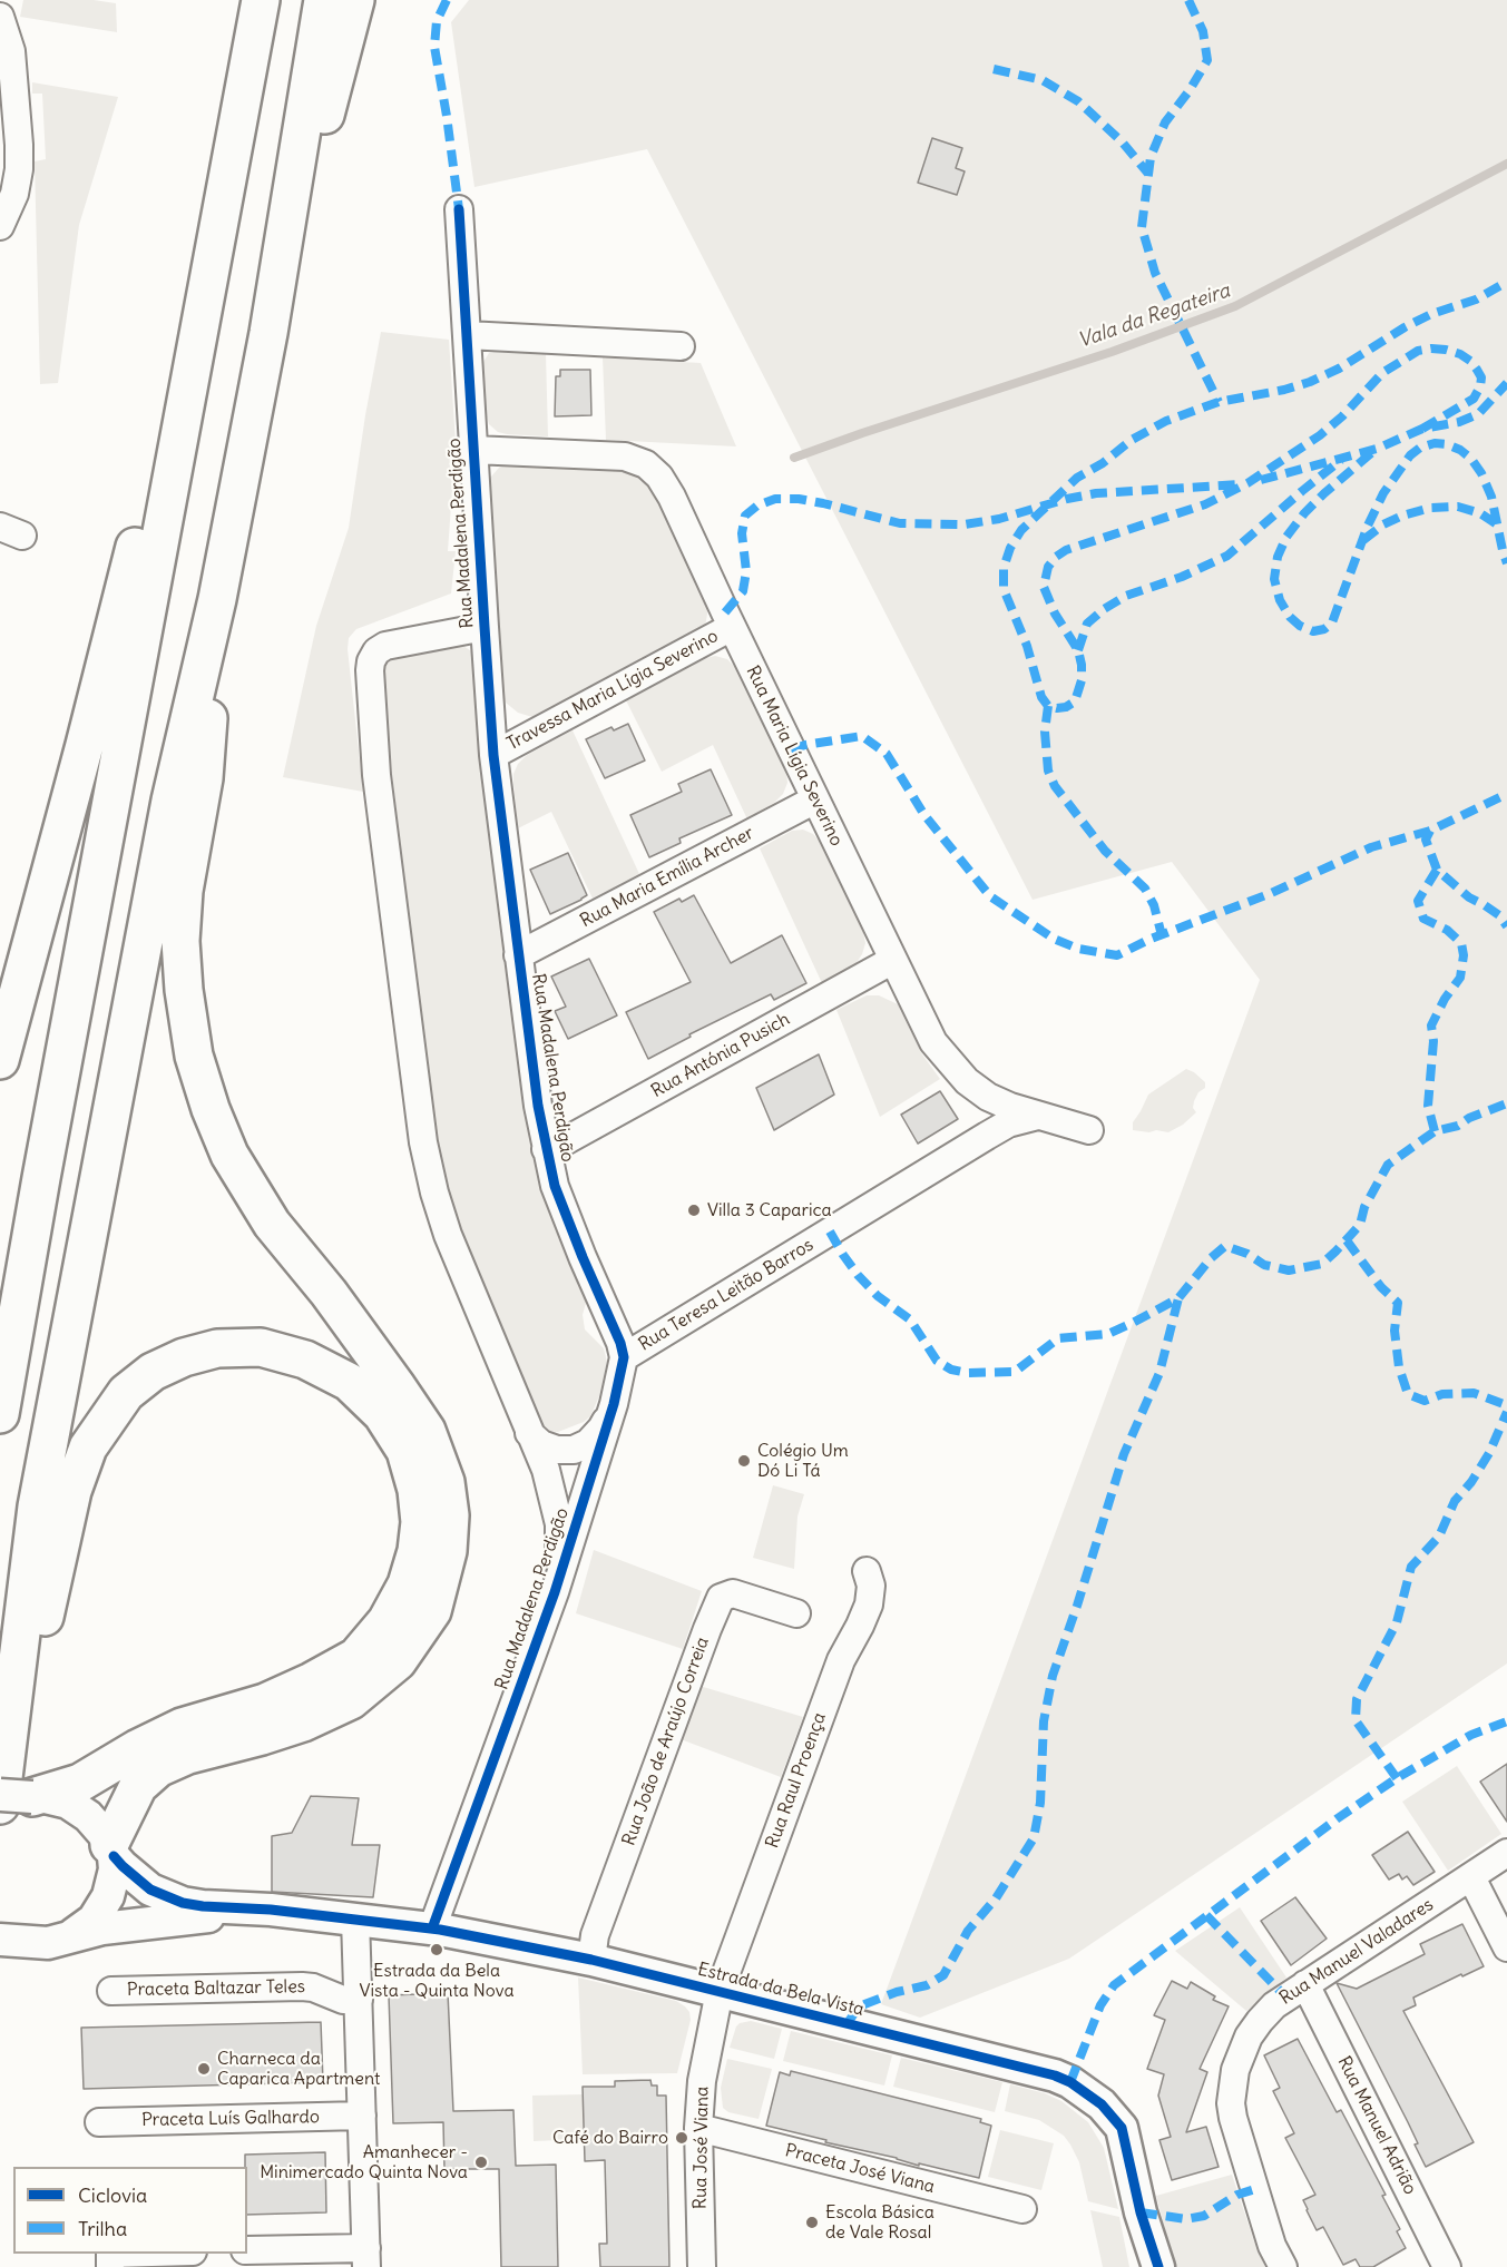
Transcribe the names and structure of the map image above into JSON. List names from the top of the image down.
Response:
{
  "streets": {
    "street": [
      "Rua Madalena Perdigão",
      "Travessa Maria Lígia Severino",
      "Rua Maria Lígia Severino",
      "Rua Maria Emília Archer",
      "Rua Antónia Pusich",
      "Rua Teresa Leitão Barros",
      "Rua João de Araújo Correia",
      "Rua Raul Proença",
      "Rua Manuel Valadares",
      "Praceta Baltazar Teles",
      "Estrada da Bela Vista",
      "Praceta Luís Galhardo",
      "Rua Manuel Adrião",
      "Rua José Viana",
      "Praceta José Viana"
    ]
  },
  "crossings": [
    ["Rua Madalena Perdigão", "Travessa Maria Lígia Severino"],
    ["Rua Madalena Perdigão", "Rua Maria Lígia Severino"],
    ["Rua Madalena Perdigão", "Rua Maria Emília Archer"],
    ["Rua Madalena Perdigão", "Rua Antónia Pusich"],
    ["Rua Madalena Perdigão", "Rua Teresa Leitão Barros"],
    ["Rua Madalena Perdigão", "Estrada da Bela Vista"],
    ["Travessa Maria Lígia Severino", "Rua Maria Lígia Severino"],
    ["Rua Maria Lígia Severino", "Rua Maria Emília Archer"],
    ["Rua Maria Lígia Severino", "Rua Antónia Pusich"],
    ["Rua Maria Lígia Severino", "Rua Teresa Leitão Barros"],
    ["Rua João de Araújo Correia", "Estrada da Bela Vista"],
    ["Rua Raul Proença", "Estrada da Bela Vista"],
    ["Rua Raul Proença", "Rua José Viana"],
    ["Rua Manuel Valadares", "Rua Manuel Adrião"],
    ["Estrada da Bela Vista", "Rua José Viana"],
    ["Rua José Viana", "Praceta José Viana"]
  ],
  "water": ["Vala da Regateira"],
  "places": [
    "Villa 3 Caparica",
    "Colégio Um Dó Li Tá",
    "Estrada da Bela Vista - Quinta Nova",
    "Charneca da Caparica Apartment",
    "Café do Bairro",
    "Amanhecer - Minimercado Quinta Nova",
    "Escola Básica de Vale Rosal"
  ],
  "legend": ["Ciclovia", "Trilha"]
}
